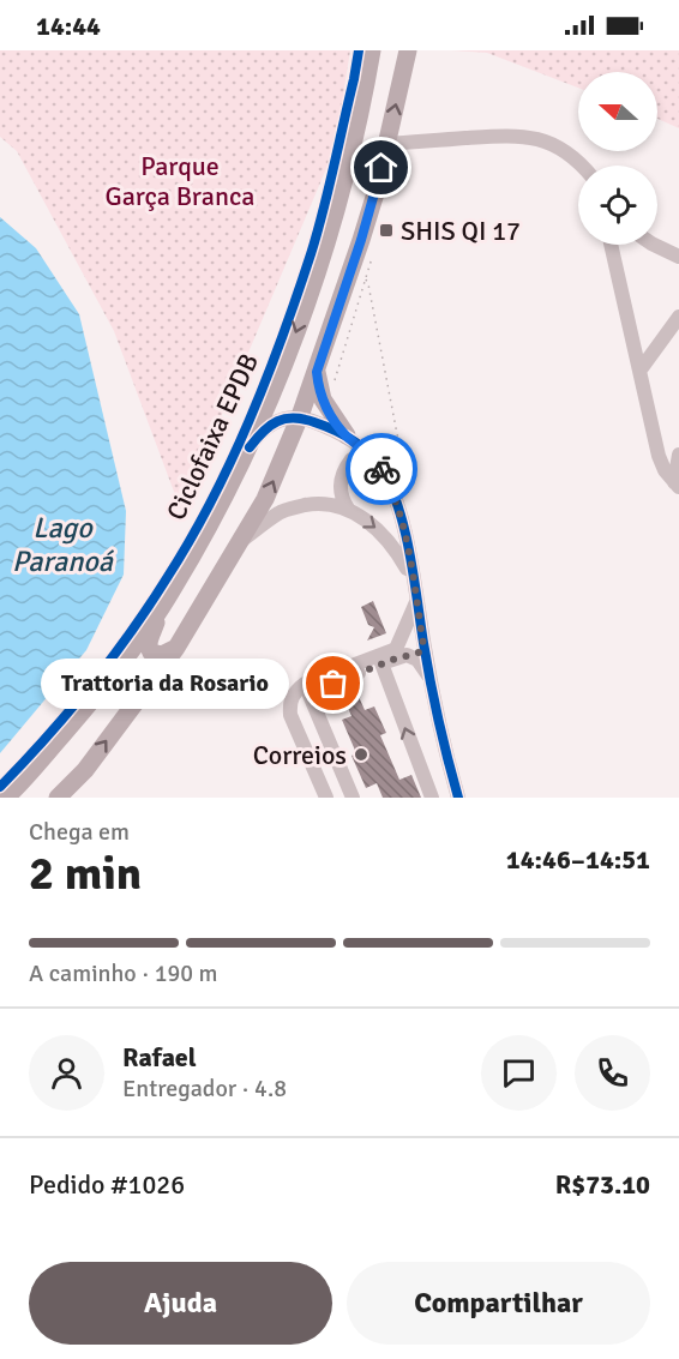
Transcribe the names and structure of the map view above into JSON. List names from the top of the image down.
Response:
{
  "streets": {
    "cycle path": ["Ciclofaixa EPDB"]
  },
  "water": ["Lago Paranoá"],
  "parks": ["Parque Garça Branca"],
  "places": {
    "transit": ["SHIS QI 17"],
    "other": ["Trattoria da Rosario", "Correios"]
  },
  "north": "left",
  "page": {
    "status": "14:44",
    "bubble": "Trattoria da Rosario",
    "heading": ["2 min", "Chega em", "14:46–14:51"],
    "panel": [
      "Rafael",
      "Entregador · 4.8",
      "Pedido #1026",
      "R$73.10"
    ],
    "bar": "A caminho · 190 m",
    "buttons": ["Ajuda", "Compartilhar"]
  }
}
